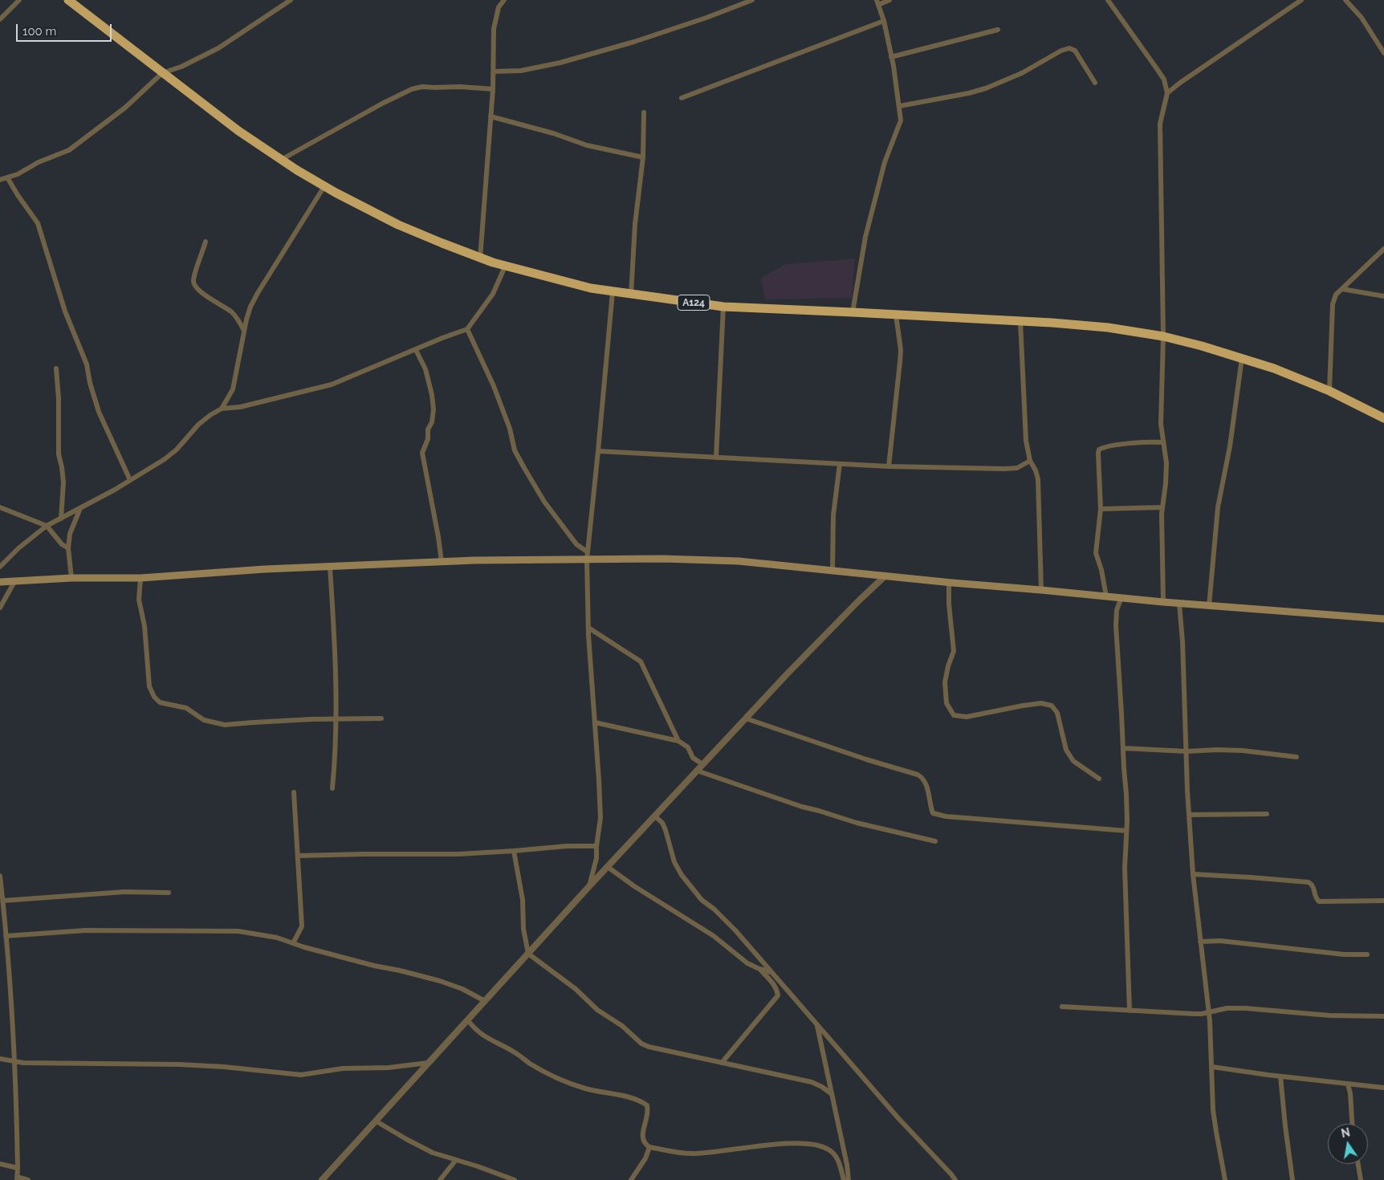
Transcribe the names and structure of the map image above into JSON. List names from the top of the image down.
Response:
{
  "streets": {
    "highway": ["A124"]
  },
  "scale_bar": "100 m",
  "north": "top"
}
